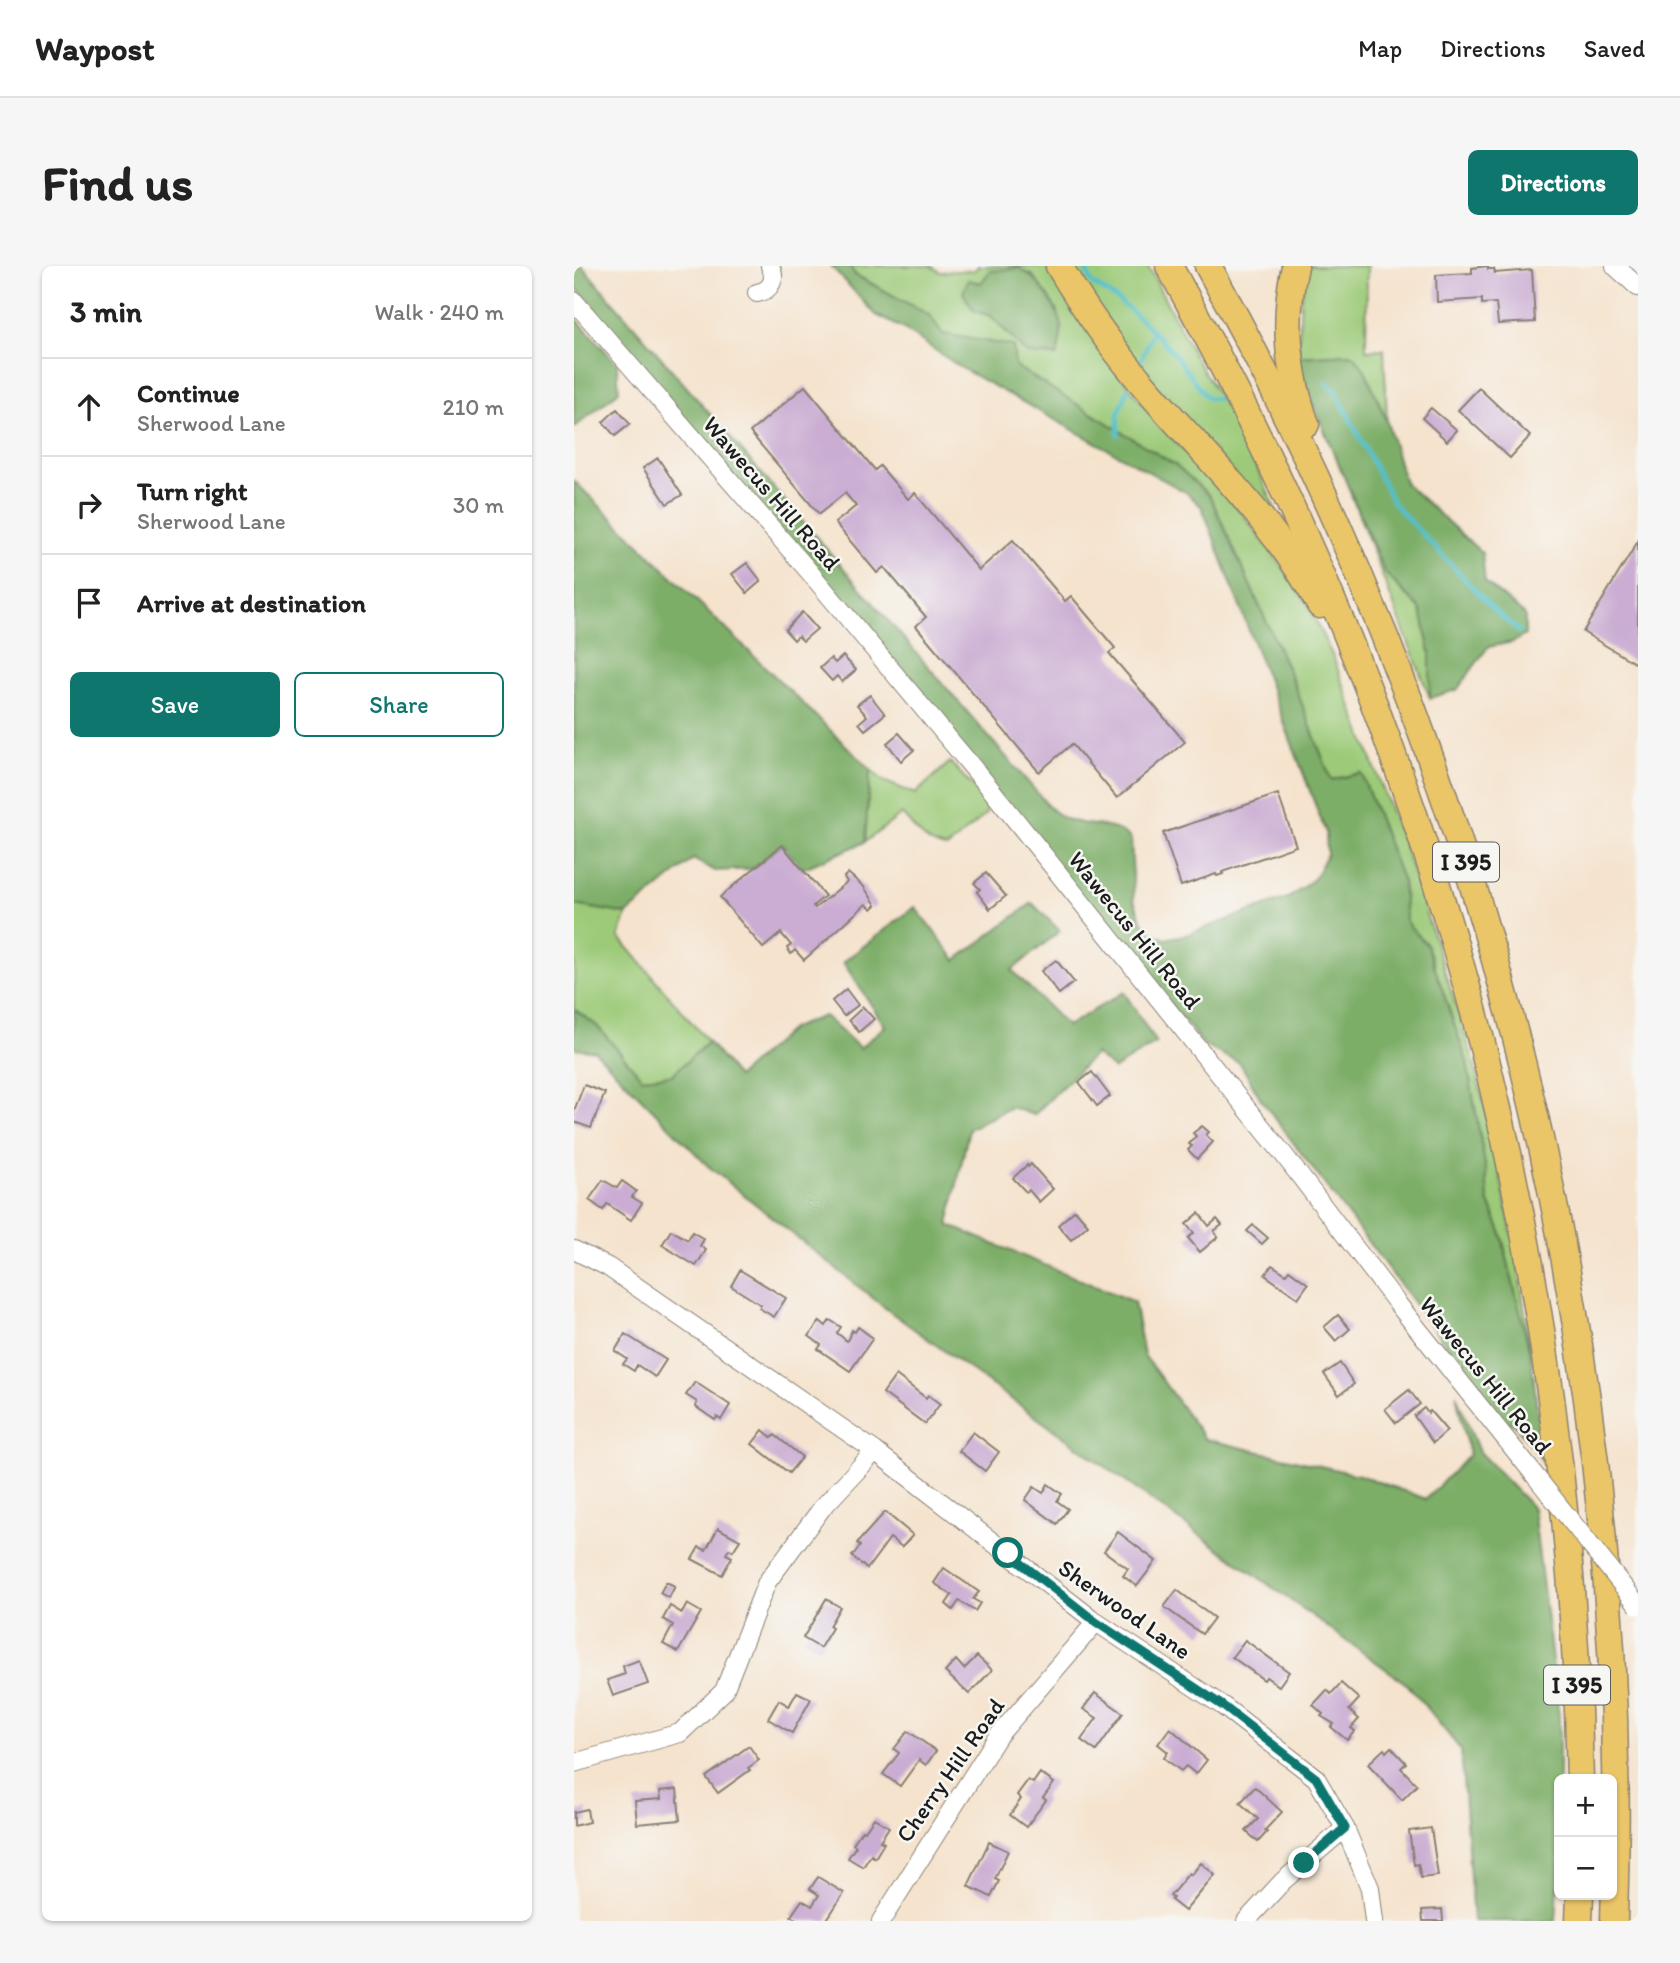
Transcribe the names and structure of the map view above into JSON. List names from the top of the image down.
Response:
{
  "streets": {
    "highway": ["I 395"],
    "street": ["Wawecus Hill Road", "Sherwood Lane", "Cherry Hill Road"]
  },
  "crossings": [
    ["Sherwood Lane", "Cherry Hill Road"]
  ],
  "page": {
    "header": "Waypost",
    "nav": ["Map", "Directions", "Saved"],
    "buttons": [
      "Directions",
      ["Save", "Share"]
    ],
    "title": "Find us",
    "heading": ["3 min", "Walk · 240 m"],
    "list": [
      ["Continue", "Sherwood Lane", "210 m"],
      ["Turn right", "Sherwood Lane", "30 m"],
      "Arrive at destination"
    ],
    "map_buttons": ["+", "−"]
  }
}
